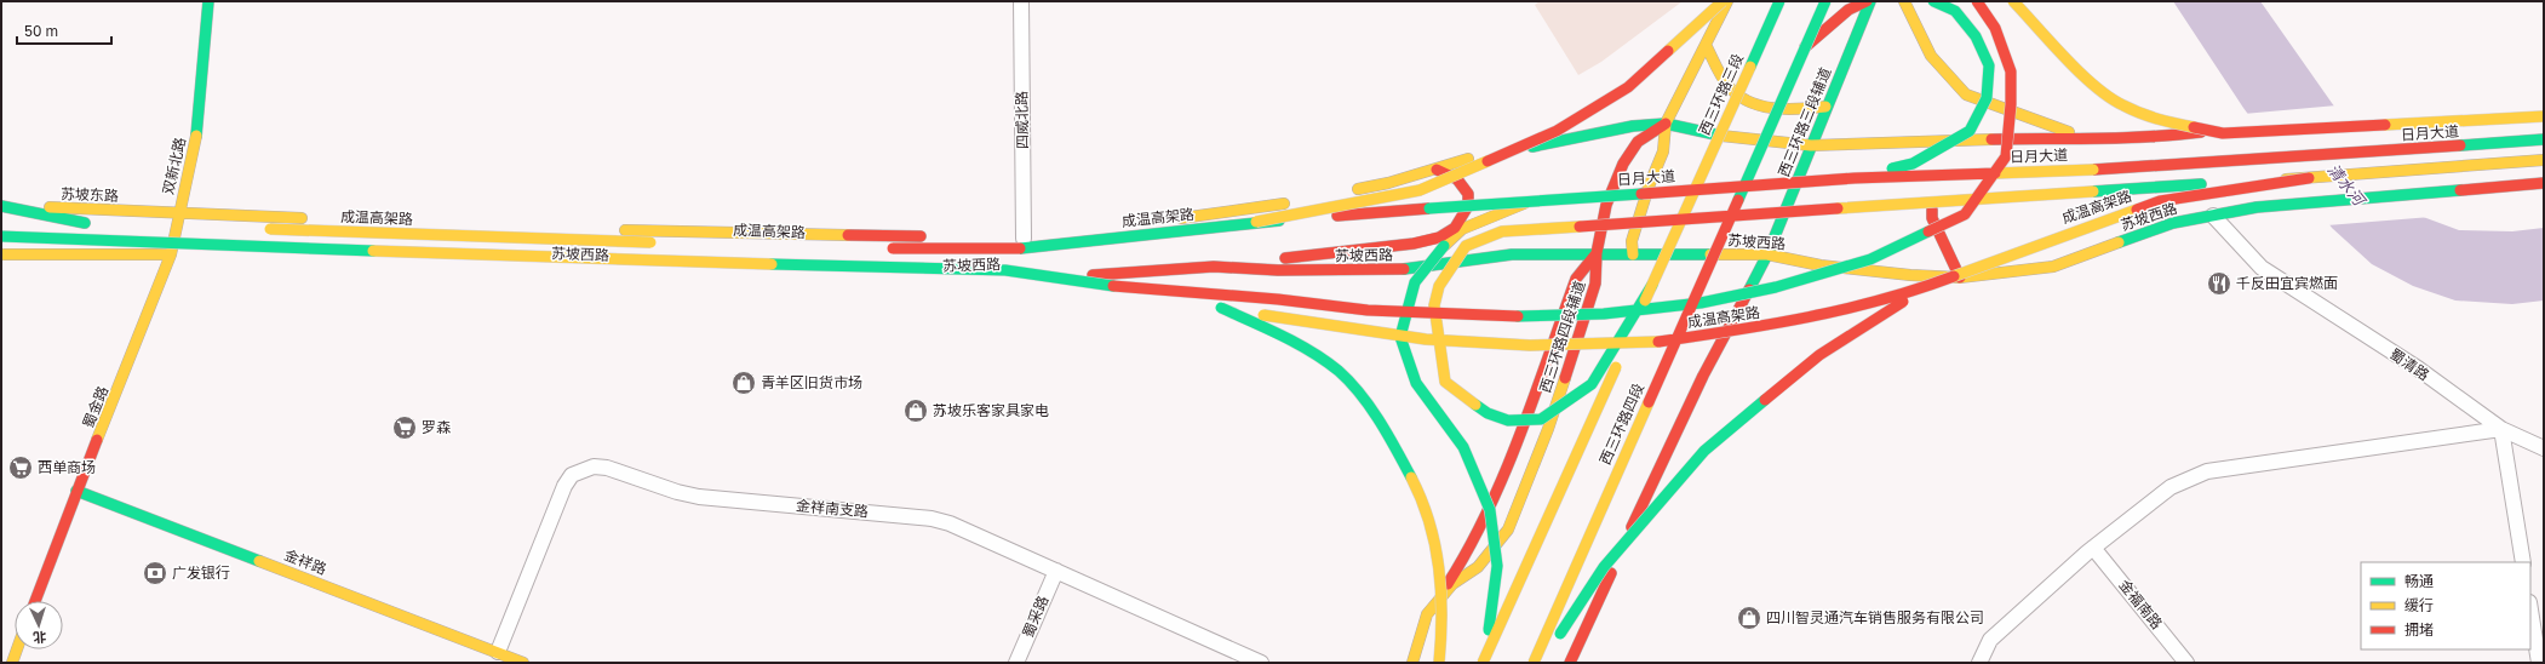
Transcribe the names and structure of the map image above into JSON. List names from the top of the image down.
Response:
{
  "streets": {
    "main road": [
      "西三环路三段",
      "西三环路三段辅道",
      "日月大道",
      "双新北路",
      "苏坡东路",
      "成温高架路",
      "苏坡西路",
      "西三环路四段辅道",
      "蜀金路",
      "西三环路四段",
      "金祥路"
    ],
    "street": [
      "四威北路",
      "蜀清路",
      "金祥南支路",
      "金福南路",
      "蜀采路"
    ]
  },
  "crossings": [
    ["西三环路三段", "西三环路四段"],
    ["四威北路", "苏坡西路"],
    ["西三环路三段辅道", "苏坡西路"],
    ["日月大道", "成温高架路"],
    ["双新北路", "苏坡东路"],
    ["双新北路", "蜀金路"],
    ["苏坡东路", "蜀金路"],
    ["苏坡西路", "西三环路四段辅道"],
    ["苏坡西路", "蜀清路"],
    ["蜀金路", "金祥路"],
    ["金祥南支路", "金祥路"],
    ["金祥南支路", "蜀采路"]
  ],
  "water": ["清水河"],
  "places": {
    "restaurant": ["千反田宜宾燃面"],
    "shop": ["青羊区旧货市场", "苏坡乐客家具家电", "四川智灵通汽车销售服务有限公司"],
    "supermarket": ["罗森", "西单商场"],
    "bank": ["广发银行"]
  },
  "legend": ["畅通", "缓行", "拥堵"],
  "scale_bar": "50 m",
  "north": "bottom"
}
